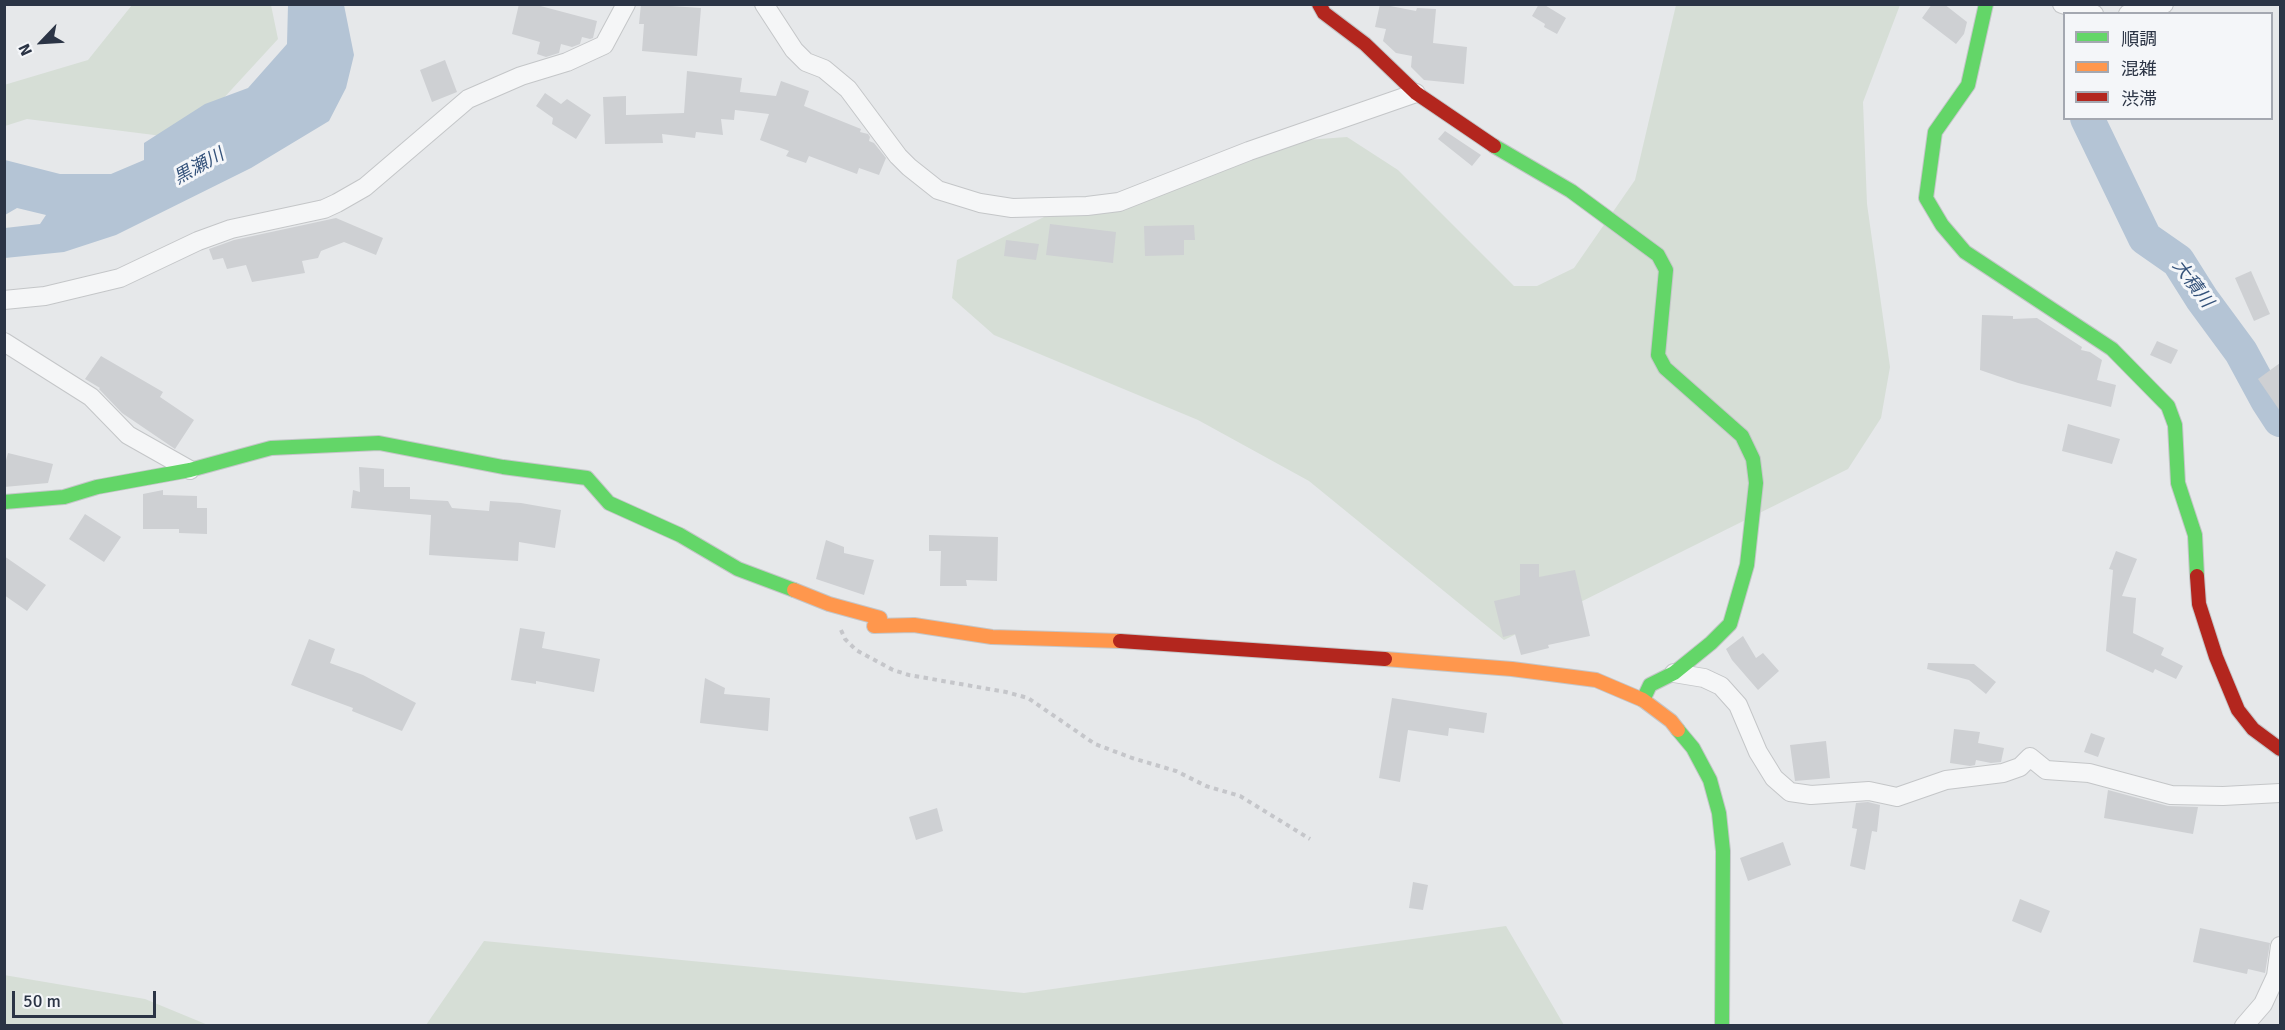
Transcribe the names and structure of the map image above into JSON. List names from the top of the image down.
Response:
{
  "water": ["黒瀬川", "大積川"],
  "legend": ["順調", "混雑", "渋滞"],
  "scale_bar": "50 m",
  "north": "bottom left"
}
